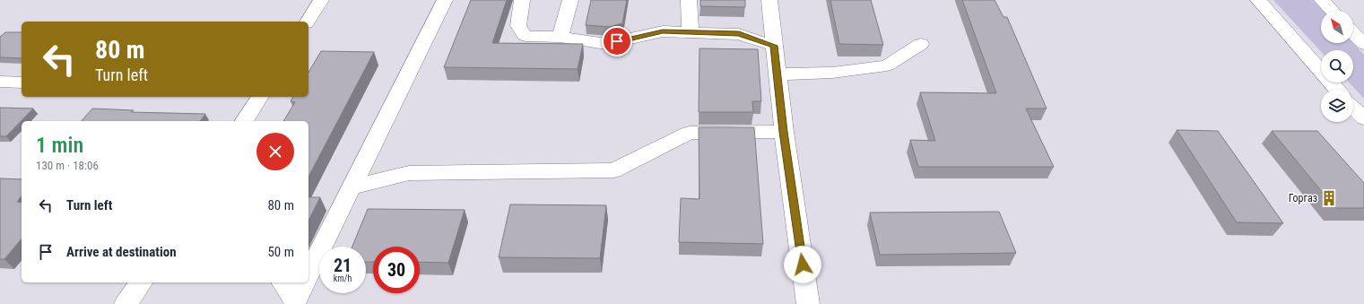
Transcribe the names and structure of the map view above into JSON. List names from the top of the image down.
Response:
{
  "places": {
    "building": ["Горгаз"]
  },
  "north": "top left",
  "page": {
    "turn": ["80 m", "Turn left"],
    "heading": ["1 min", "130 m · 18:06"],
    "list": [
      {
        "name": "Turn left",
        "value": "80 m"
      },
      {
        "name": "Arrive at destination",
        "value": "50 m"
      }
    ],
    "speed": "21 km/h",
    "limit": "30"
  }
}
